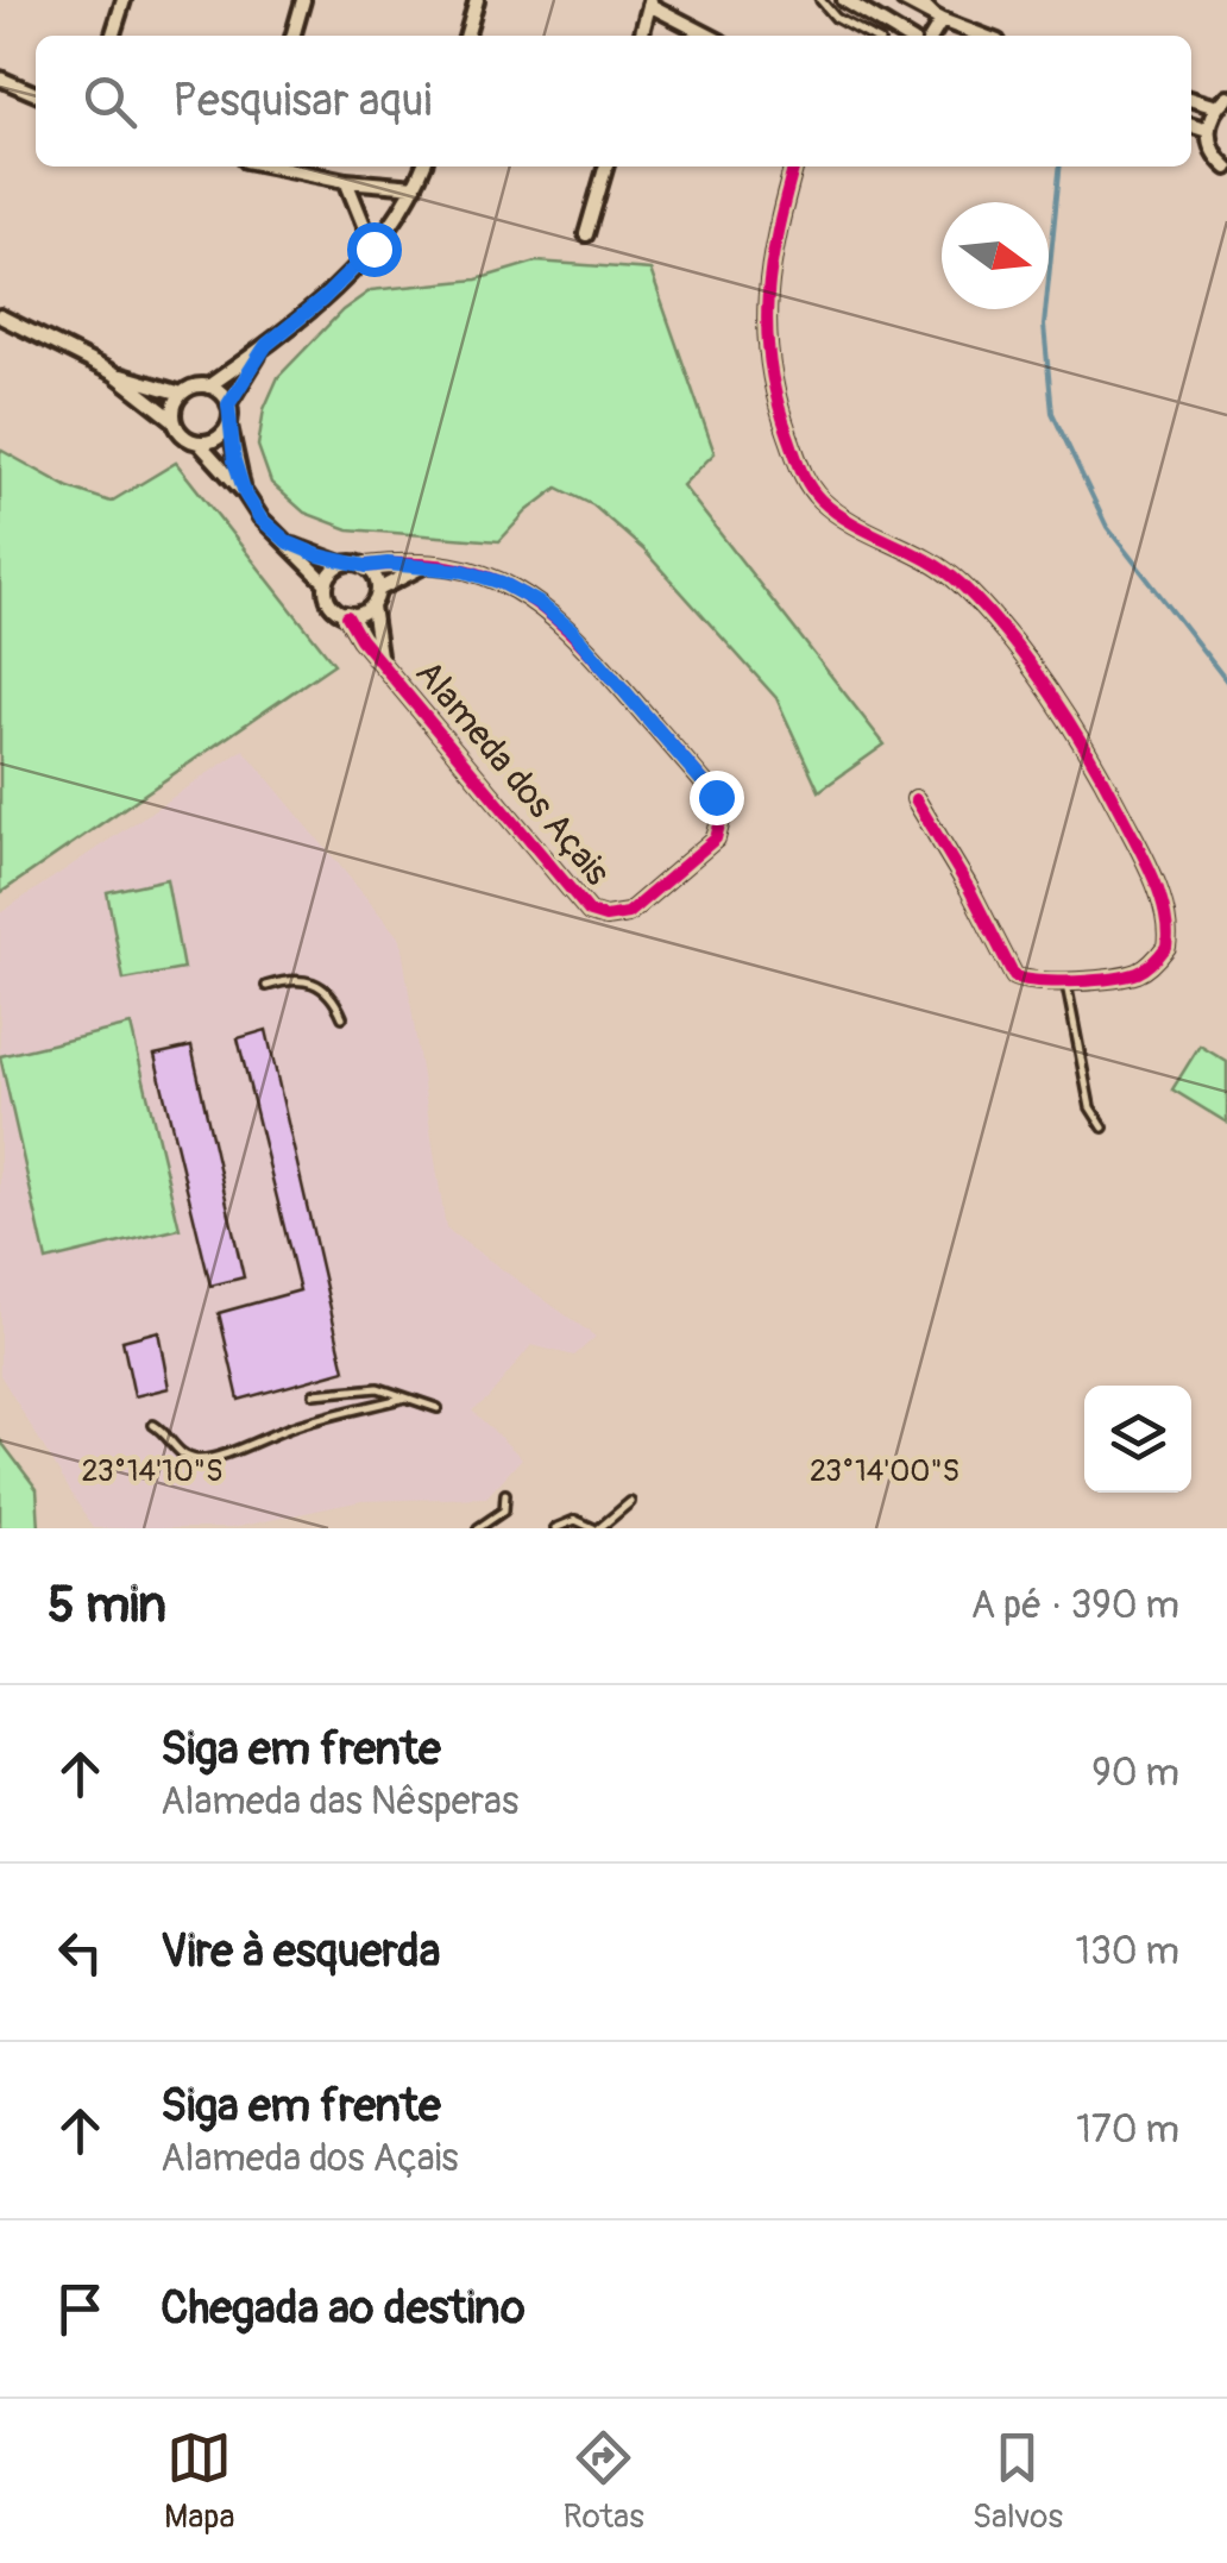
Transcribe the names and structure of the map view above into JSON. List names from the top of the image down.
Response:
{
  "streets": {
    "street": ["Alameda dos Açais"]
  },
  "north": "right",
  "page": {
    "search": "Pesquisar aqui",
    "heading": ["5 min", "A pé · 390 m"],
    "list": [
      ["Siga em frente", "Alameda das Nêsperas", "90 m"],
      ["Vire à esquerda", "130 m"],
      ["Siga em frente", "Alameda dos Açais", "170 m"],
      "Chegada ao destino"
    ],
    "nav": ["Mapa", "Rotas", "Salvos"]
  },
  "coordinates": ["23°14'10\"S", "23°14'00\"S"]
}
